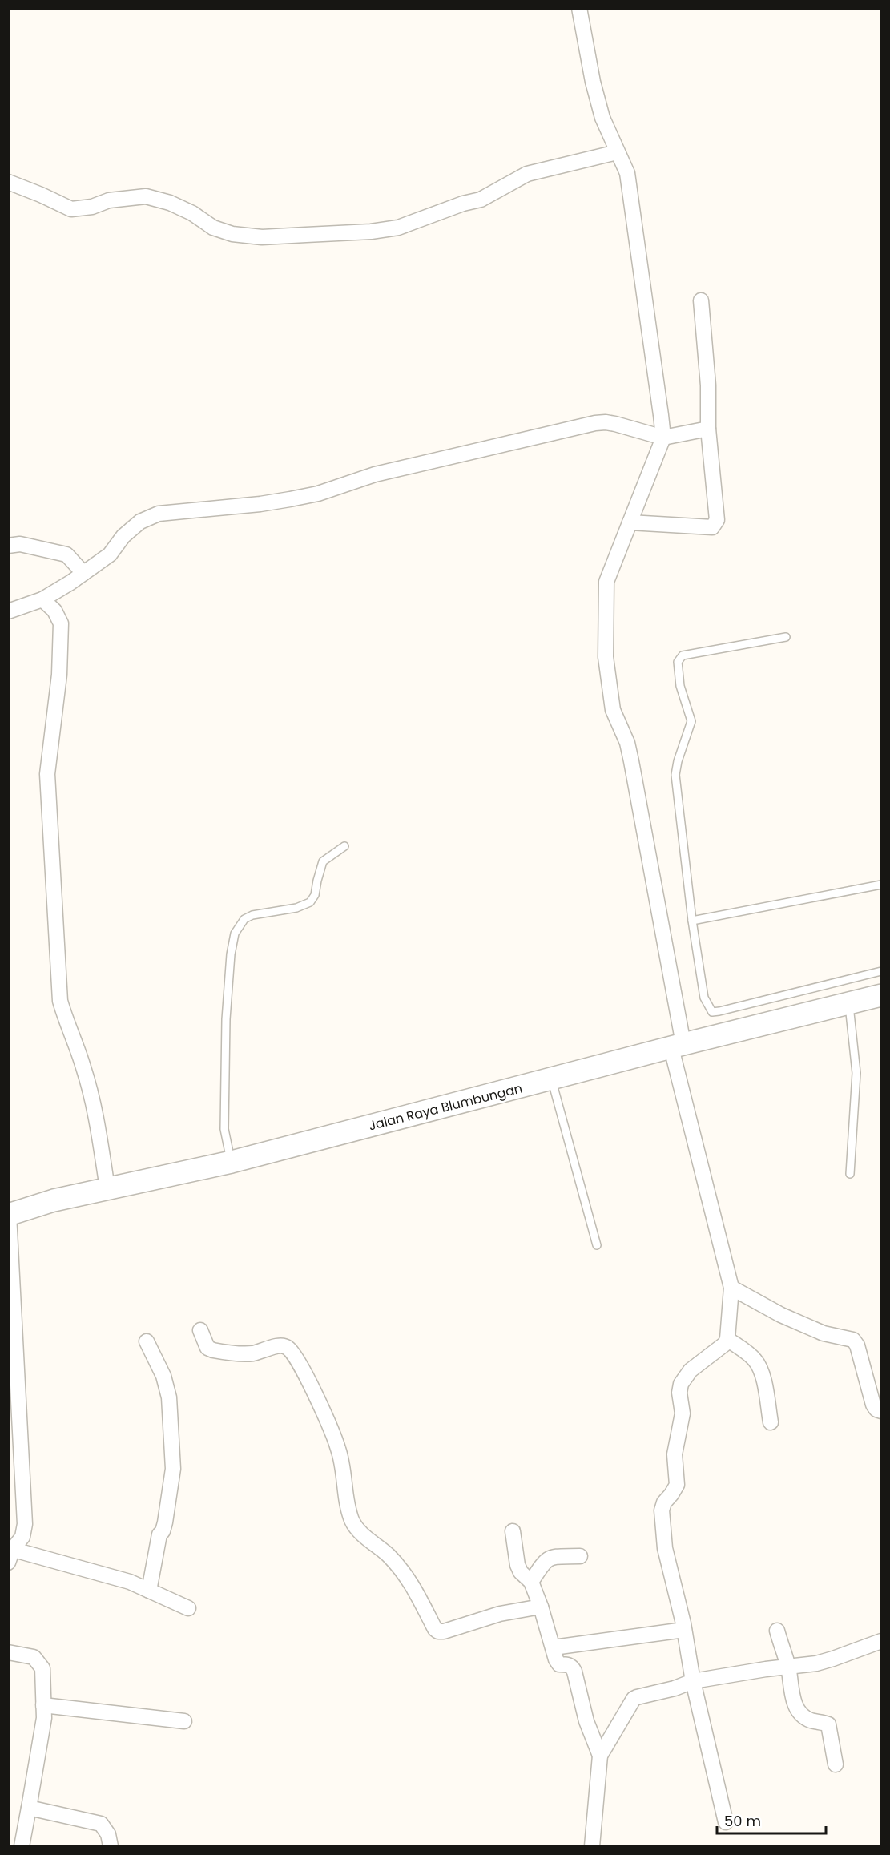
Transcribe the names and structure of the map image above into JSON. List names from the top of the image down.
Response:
{
  "streets": {
    "main road": ["Jalan Raya Blumbungan"]
  },
  "scale_bar": "50 m"
}
